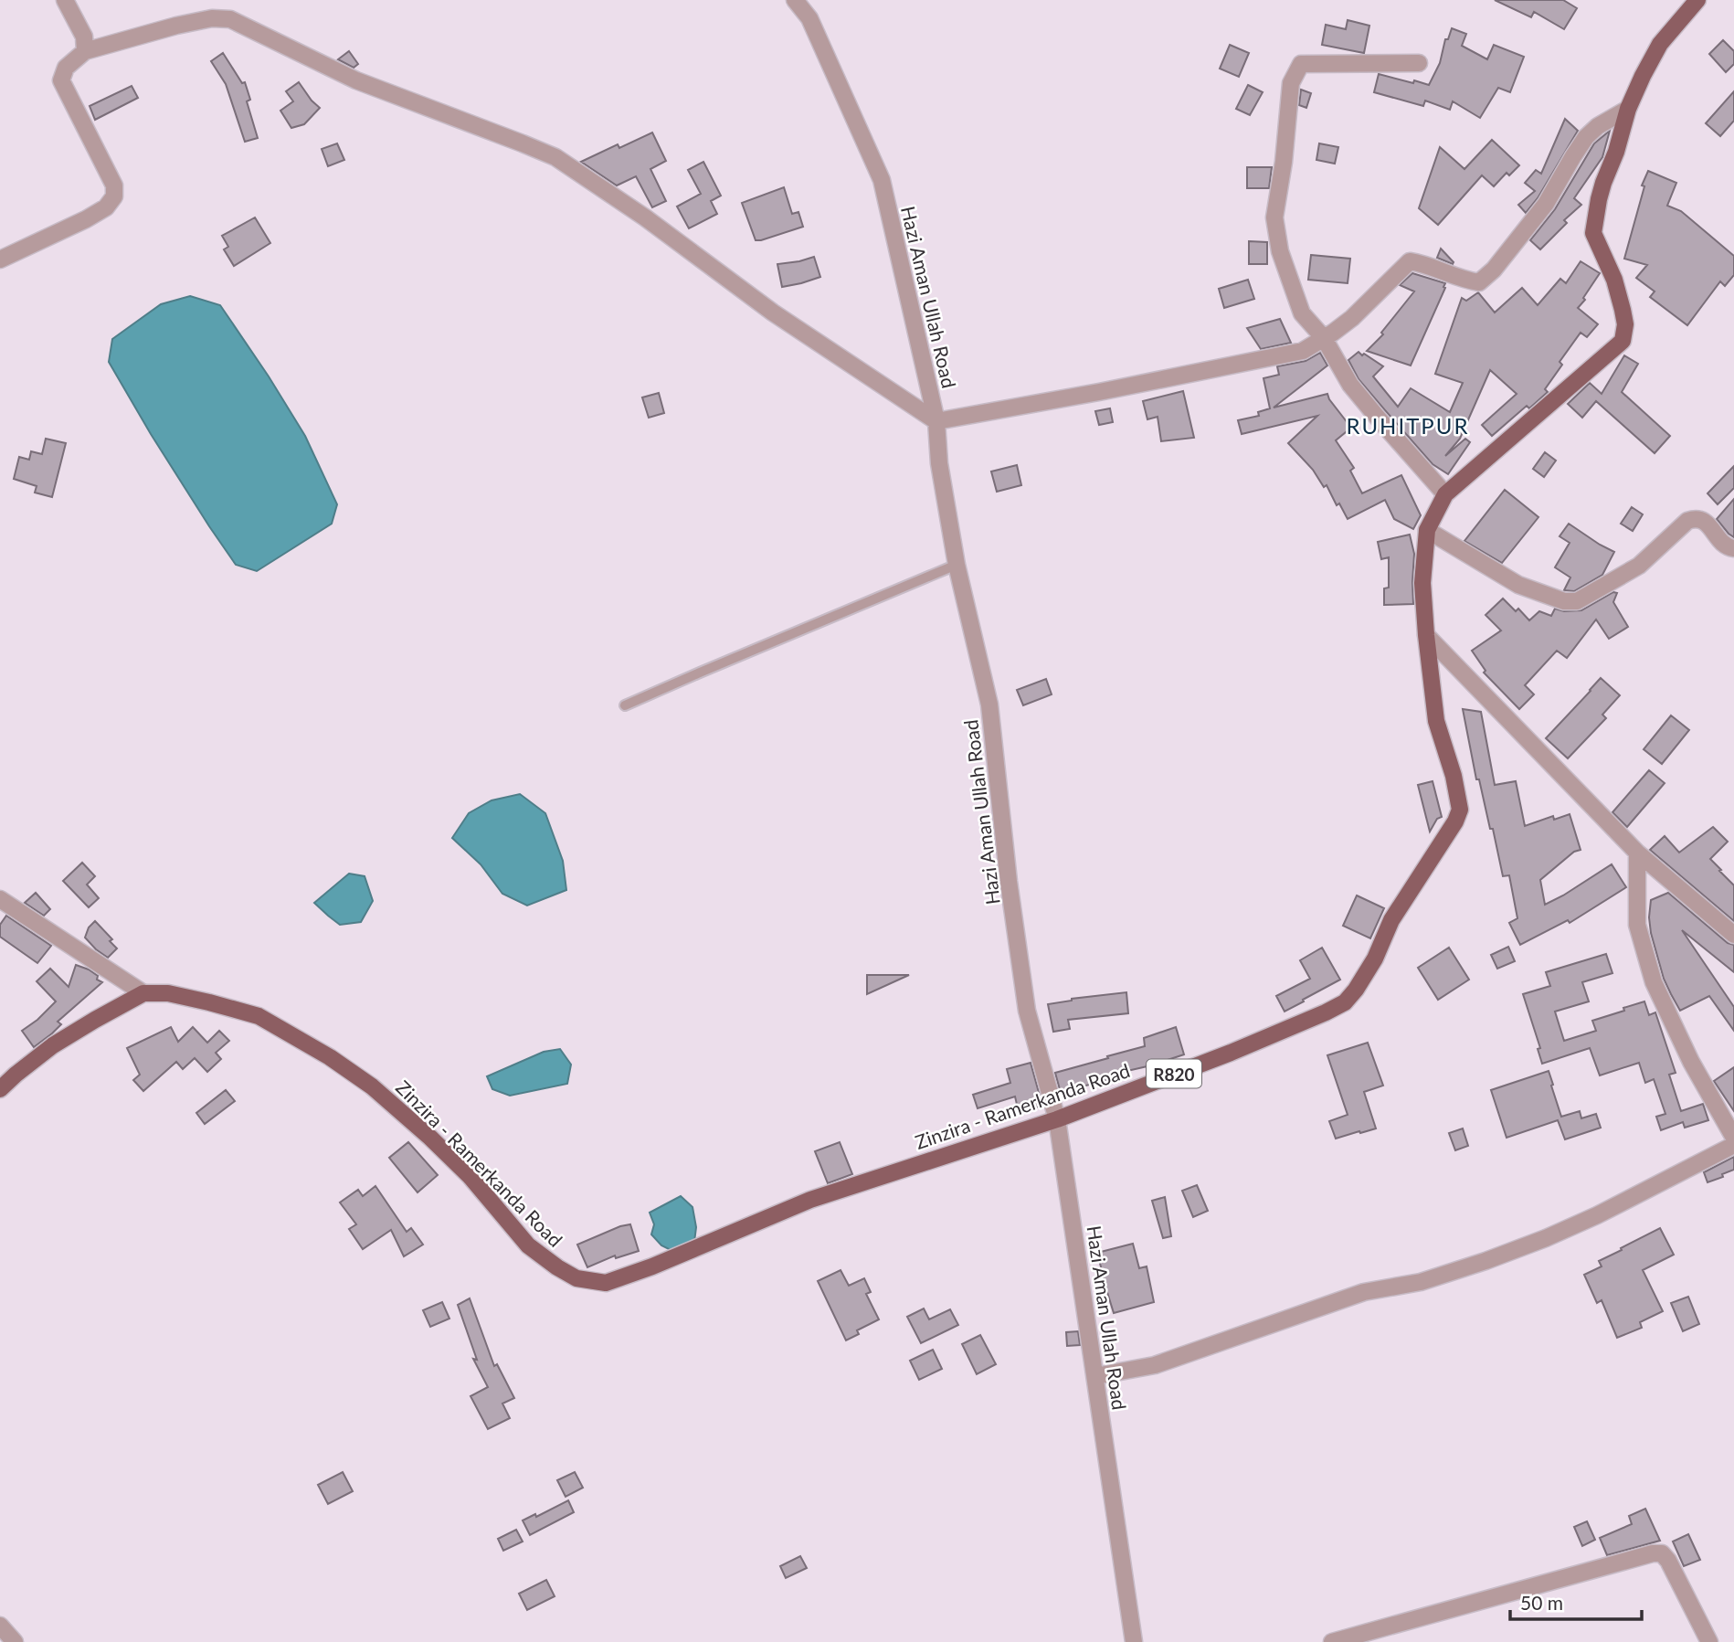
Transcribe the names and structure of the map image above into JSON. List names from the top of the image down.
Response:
{
  "streets": {
    "main road": ["R820", "Zinzira - Ramerkanda Road"],
    "street": ["Hazi Aman Ullah Road"]
  },
  "crossings": [
    ["Hazi Aman Ullah Road", "Zinzira - Ramerkanda Road"]
  ],
  "districts": ["RUHITPUR"],
  "scale_bar": "50 m"
}
